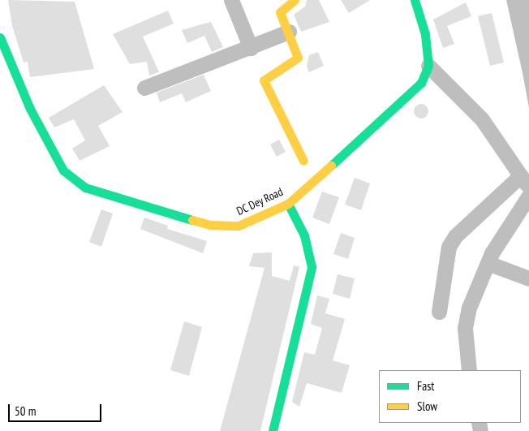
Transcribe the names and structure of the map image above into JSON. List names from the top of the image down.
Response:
{
  "streets": {
    "street": ["DC Dey Road"]
  },
  "legend": ["Fast", "Slow"],
  "scale_bar": "50 m"
}
